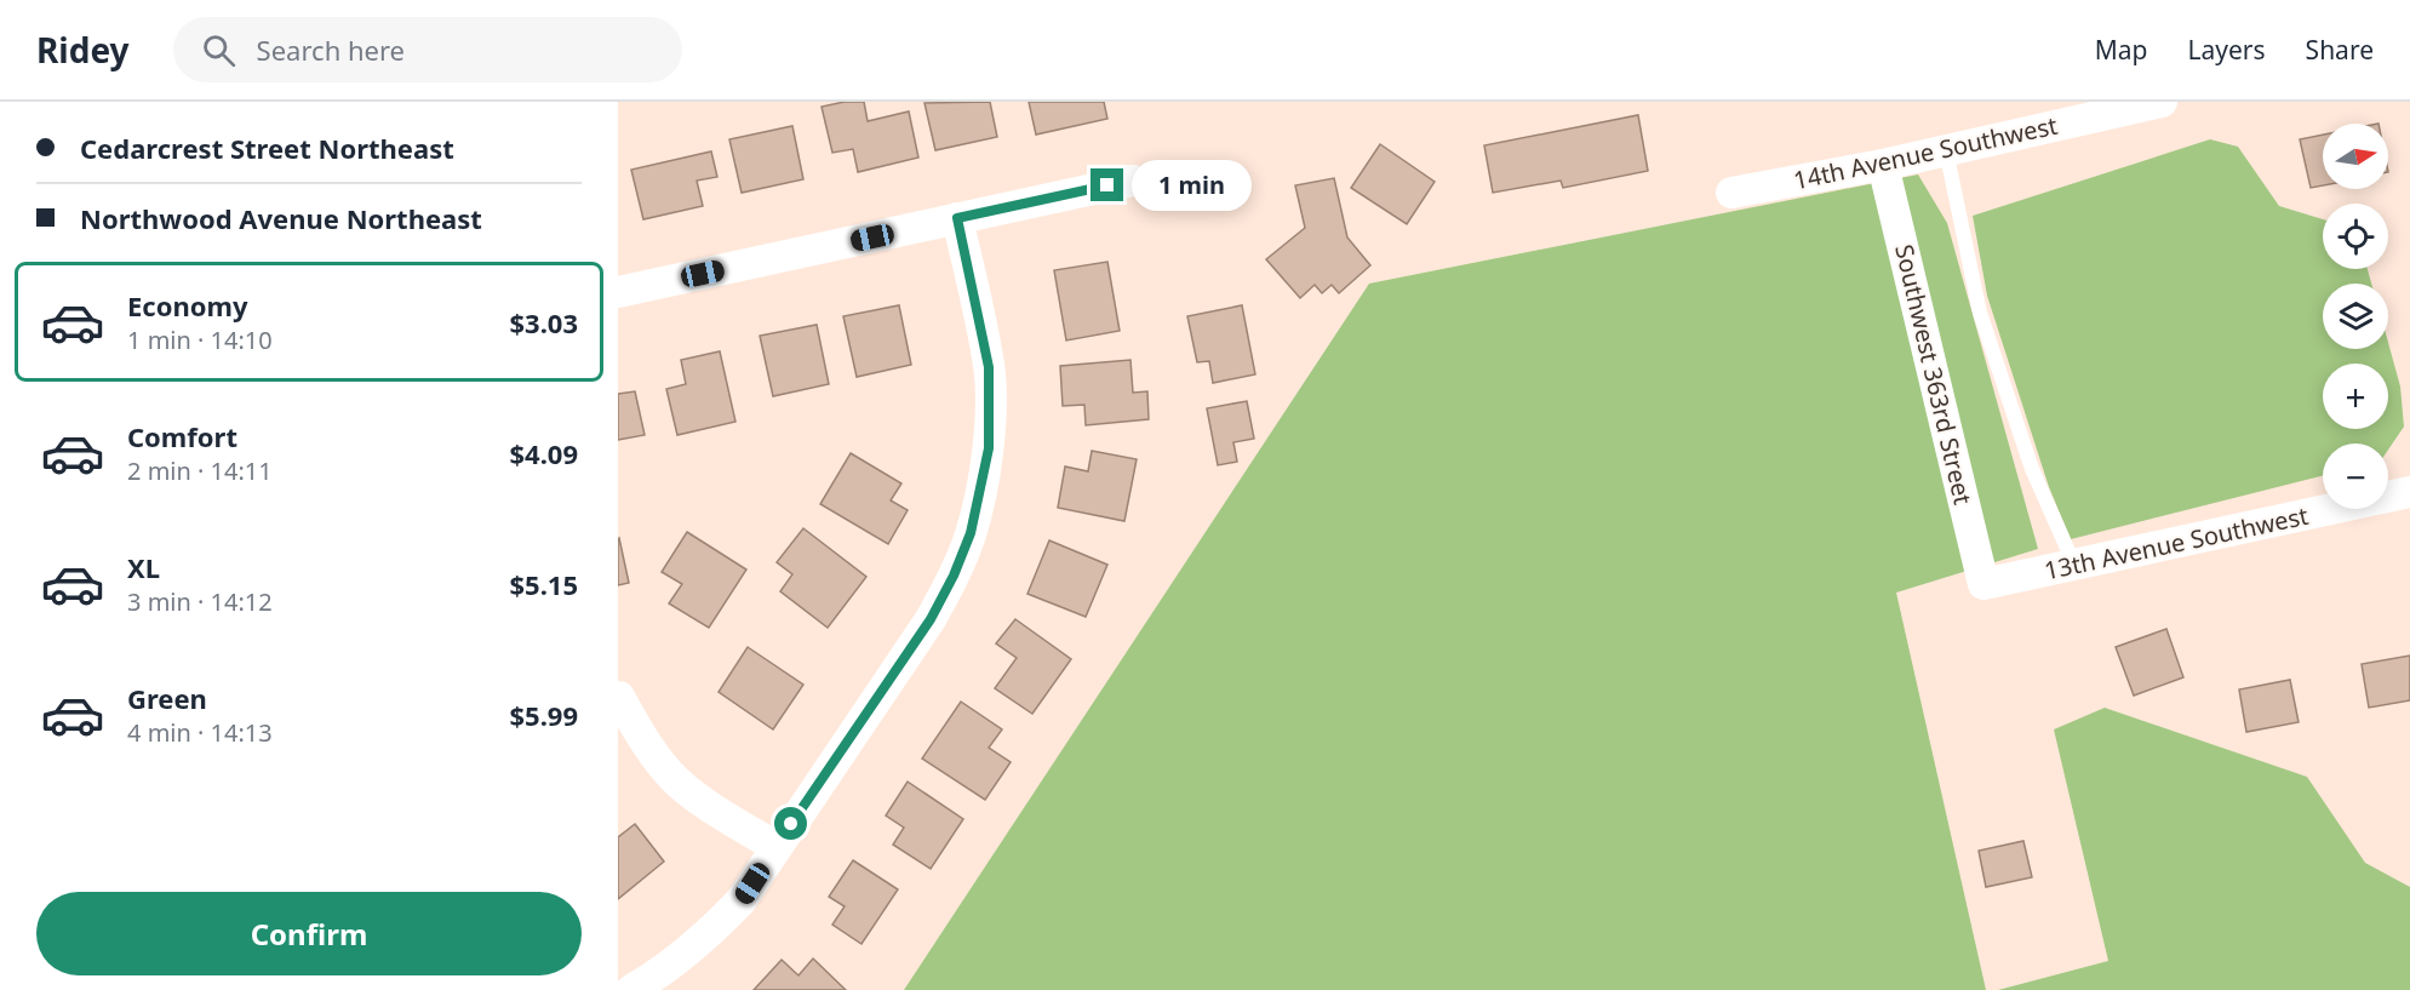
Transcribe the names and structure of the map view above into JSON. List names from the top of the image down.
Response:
{
  "streets": {
    "street": ["14th Avenue Southwest", "Southwest 363rd Street", "13th Avenue Southwest"]
  },
  "crossings": [
    ["14th Avenue Southwest", "Southwest 363rd Street"],
    ["Southwest 363rd Street", "13th Avenue Southwest"]
  ],
  "north": "right",
  "page": {
    "header": "Ridey",
    "search": "Search here",
    "nav": ["Map", "Layers", "Share"],
    "banner": ["Cedarcrest Street Northeast", "Northwood Avenue Northeast"],
    "map_buttons": ["+", "−"],
    "bubble": "1 min",
    "list": [
      {
        "name": "Economy",
        "note": "1 min · 14:10",
        "value": "$3.03"
      },
      {
        "name": "Comfort",
        "note": "2 min · 14:11",
        "value": "$4.09"
      },
      {
        "name": "XL",
        "note": "3 min · 14:12",
        "value": "$5.15"
      },
      {
        "name": "Green",
        "note": "4 min · 14:13",
        "value": "$5.99"
      }
    ],
    "buttons": "Confirm"
  }
}
